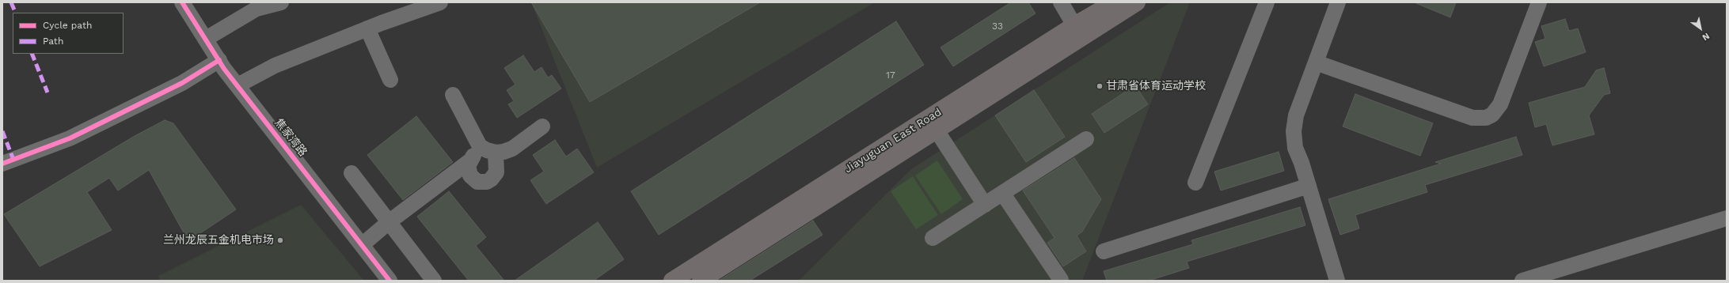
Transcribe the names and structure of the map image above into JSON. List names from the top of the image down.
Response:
{
  "streets": {
    "main road": ["Jiayuguan East Road"],
    "street": ["焦家湾路"]
  },
  "places": ["甘肃省体育运动学校", "兰州龙辰五金机电市场"],
  "house_numbers": ["33", "17"],
  "legend": ["Cycle path", "Path"],
  "north": "bottom right"
}
